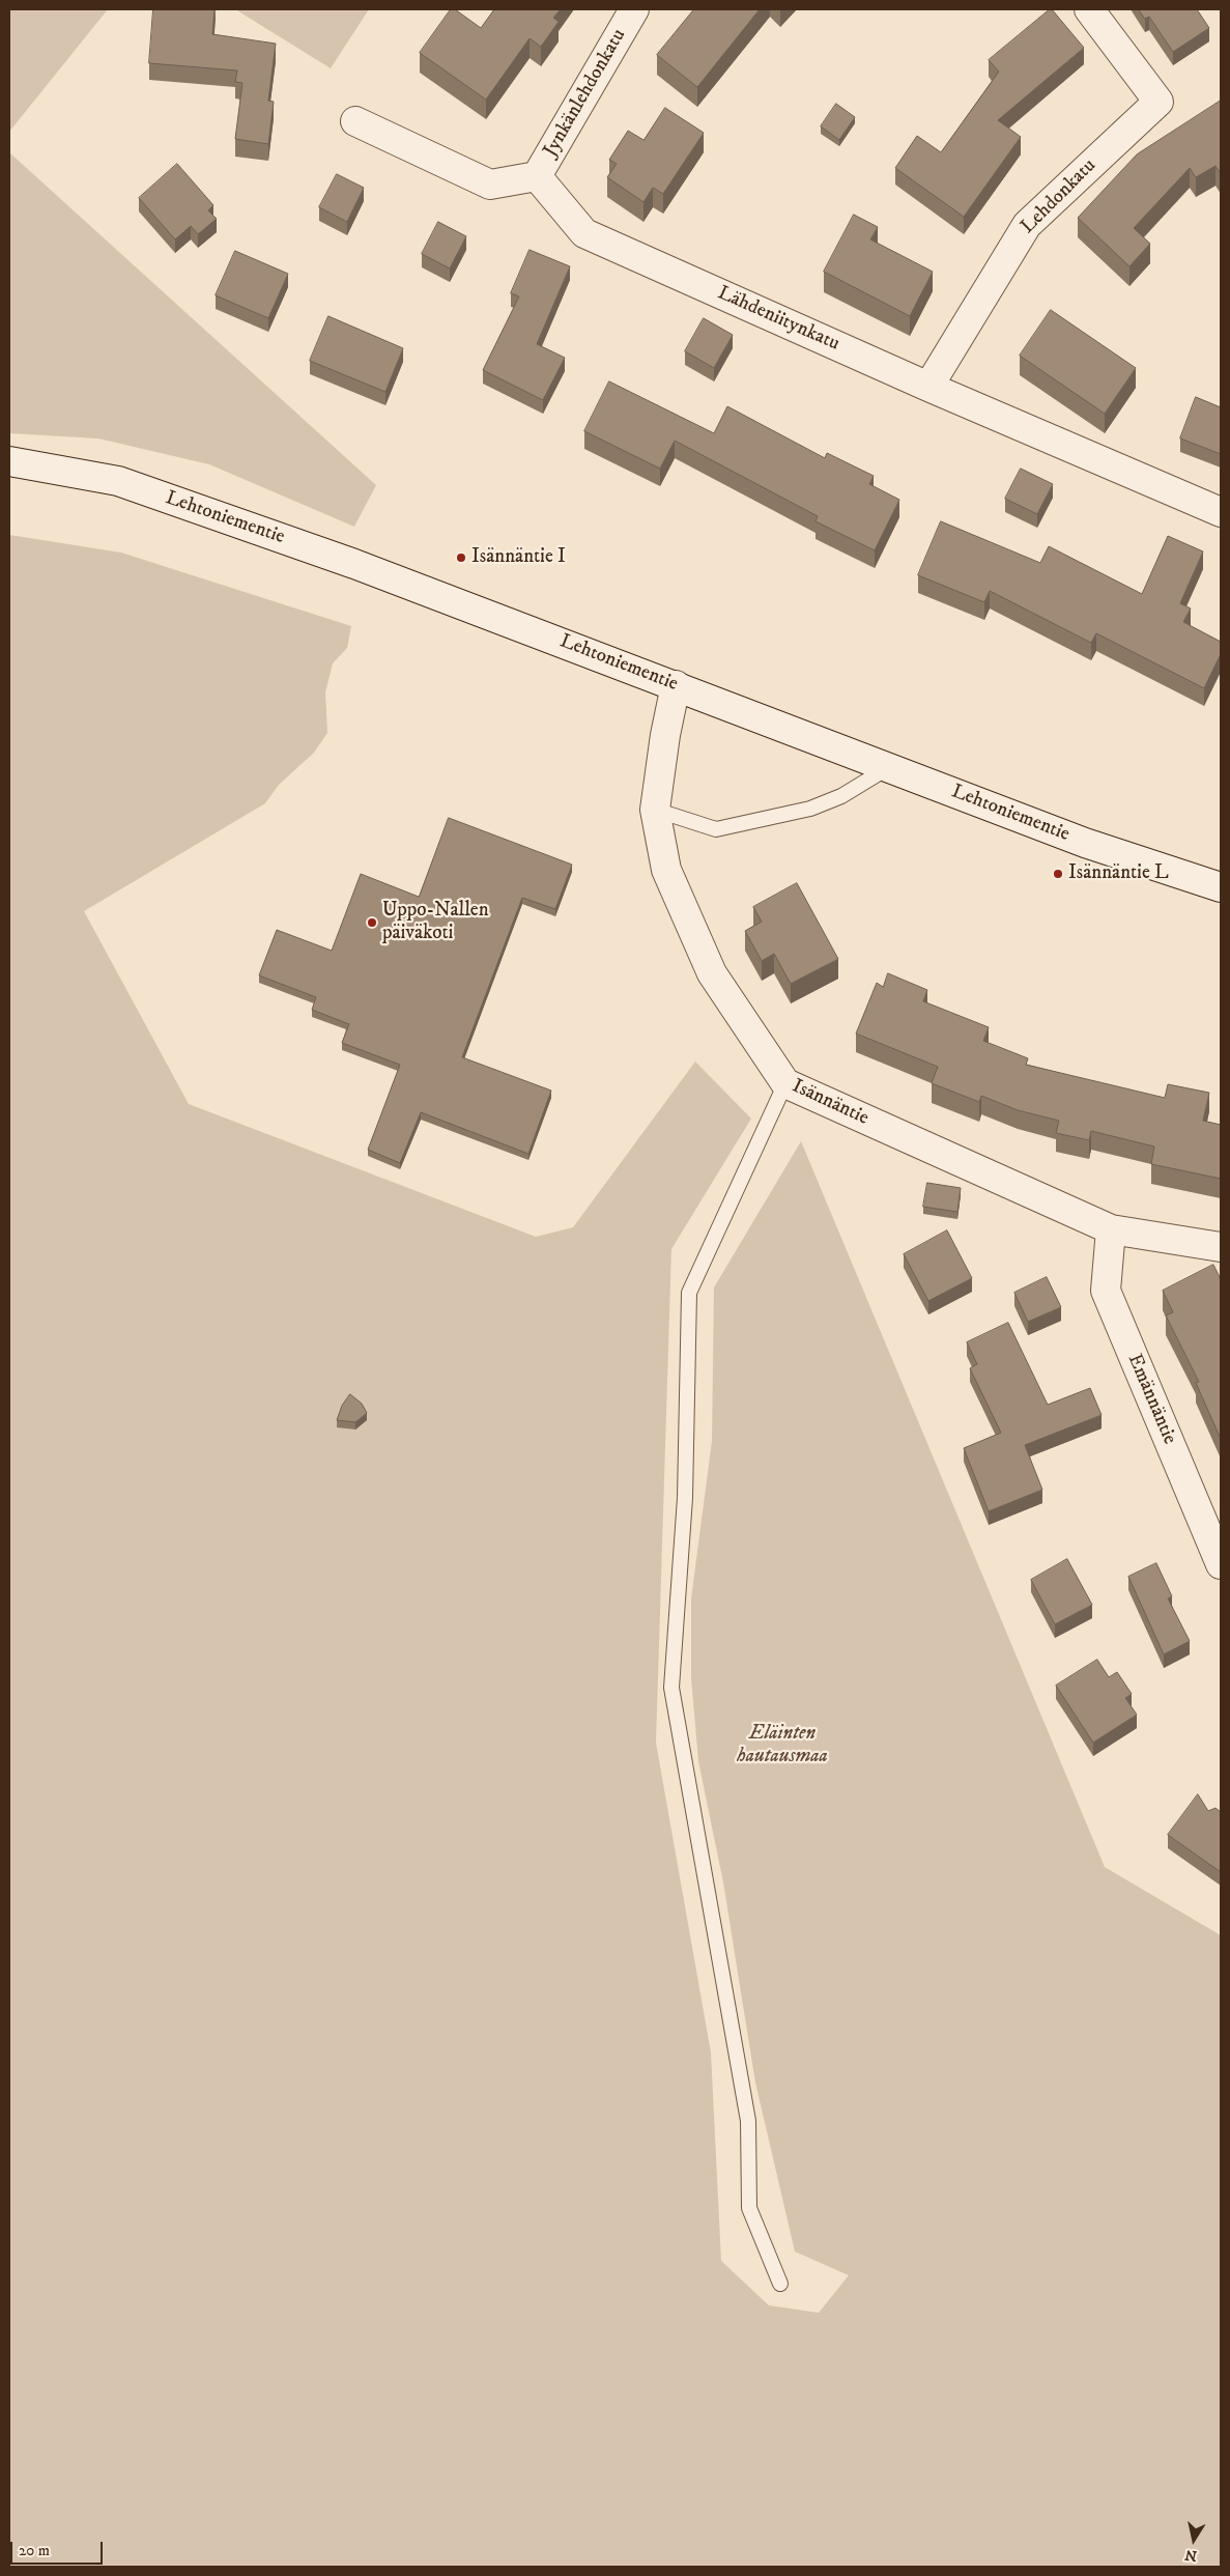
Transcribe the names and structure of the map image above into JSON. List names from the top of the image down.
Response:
{
  "streets": {
    "street": [
      "Jynkänlehdonkatu",
      "Lehdonkatu",
      "Lähdeniitynkatu",
      "Lehtoniementie",
      "Isännäntie",
      "Emännäntie"
    ]
  },
  "crossings": [
    ["Jynkänlehdonkatu", "Lähdeniitynkatu"],
    ["Lehdonkatu", "Lähdeniitynkatu"],
    ["Lehtoniementie", "Isännäntie"],
    ["Isännäntie", "Emännäntie"]
  ],
  "parks": ["Eläinten hautausmaa"],
  "places": ["Isännäntie I", "Isännäntie L", "Uppo-Nallen päiväkoti"],
  "scale_bar": "20 m",
  "north": "bottom"
}
